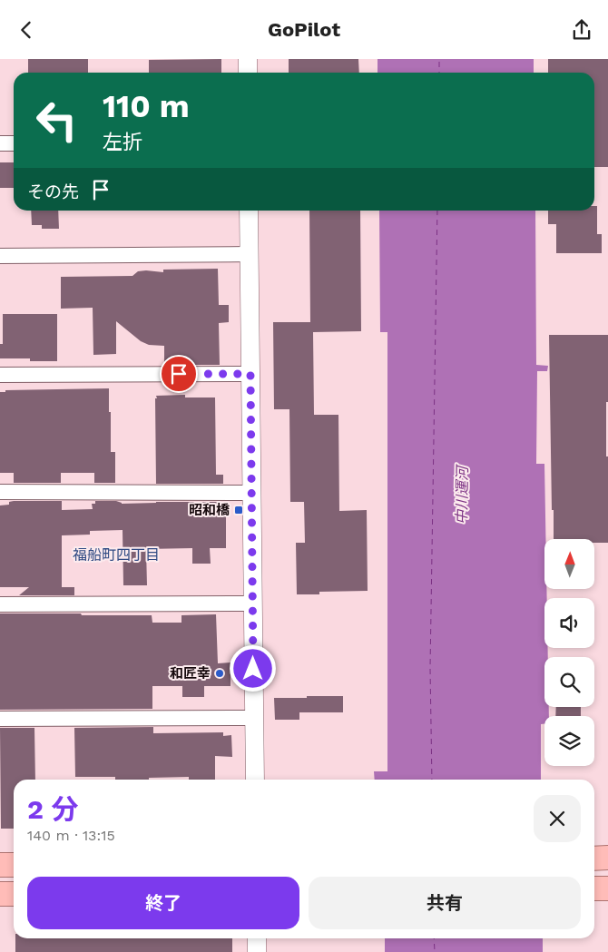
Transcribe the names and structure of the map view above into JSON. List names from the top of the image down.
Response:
{
  "districts": ["福船町四丁目"],
  "water": ["中川運河"],
  "places": {
    "transit": ["昭和橋"],
    "other": ["和匠幸"]
  },
  "north": "top",
  "page": {
    "header": "GoPilot",
    "turn": ["110 m", "左折"],
    "then": "その先",
    "heading": ["2 分", "140 m · 13:15"],
    "buttons": ["終了", "共有"]
  }
}
